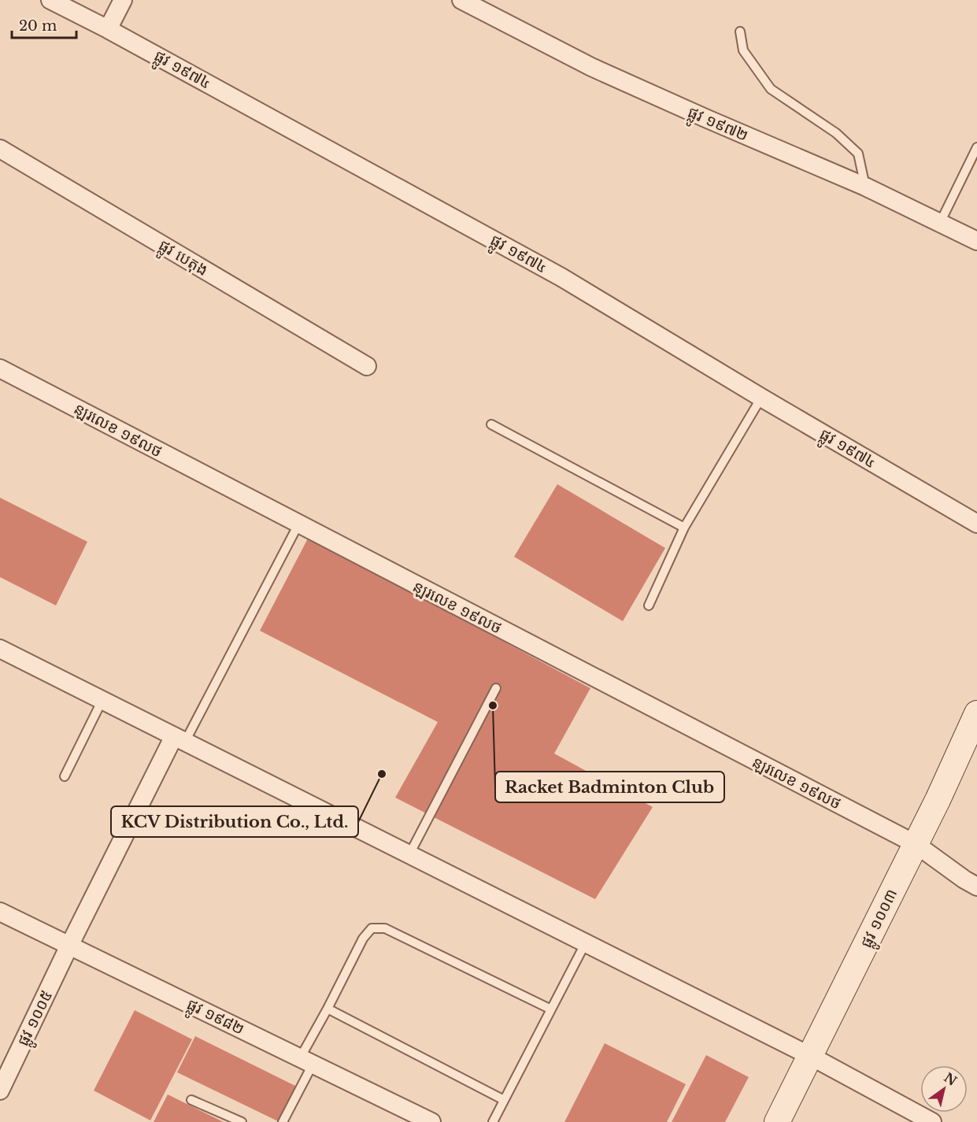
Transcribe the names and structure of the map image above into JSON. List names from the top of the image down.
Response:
{
  "streets": {
    "street": [
      "ផ្លូវ ១៩៧៤",
      "ផ្លូវ ១៩៧២",
      "ផ្លូវ បេតុង",
      "ន្ឡរលេខ ១៩លថ",
      "ផ្លូវ ១០០៣",
      "ផ្លូវ ១៩៨២",
      "ផ្លូវ ១០០៥"
    ]
  },
  "crossings": [
    ["ន្ឡរលេខ ១៩លថ", "ផ្លូវ ១០០៣"],
    ["ផ្លូវ ១៩៨២", "ផ្លូវ ១០០៥"]
  ],
  "places": ["Racket Badminton Club", "KCV Distribution Co., Ltd."],
  "scale_bar": "20 m",
  "north": "top right"
}
